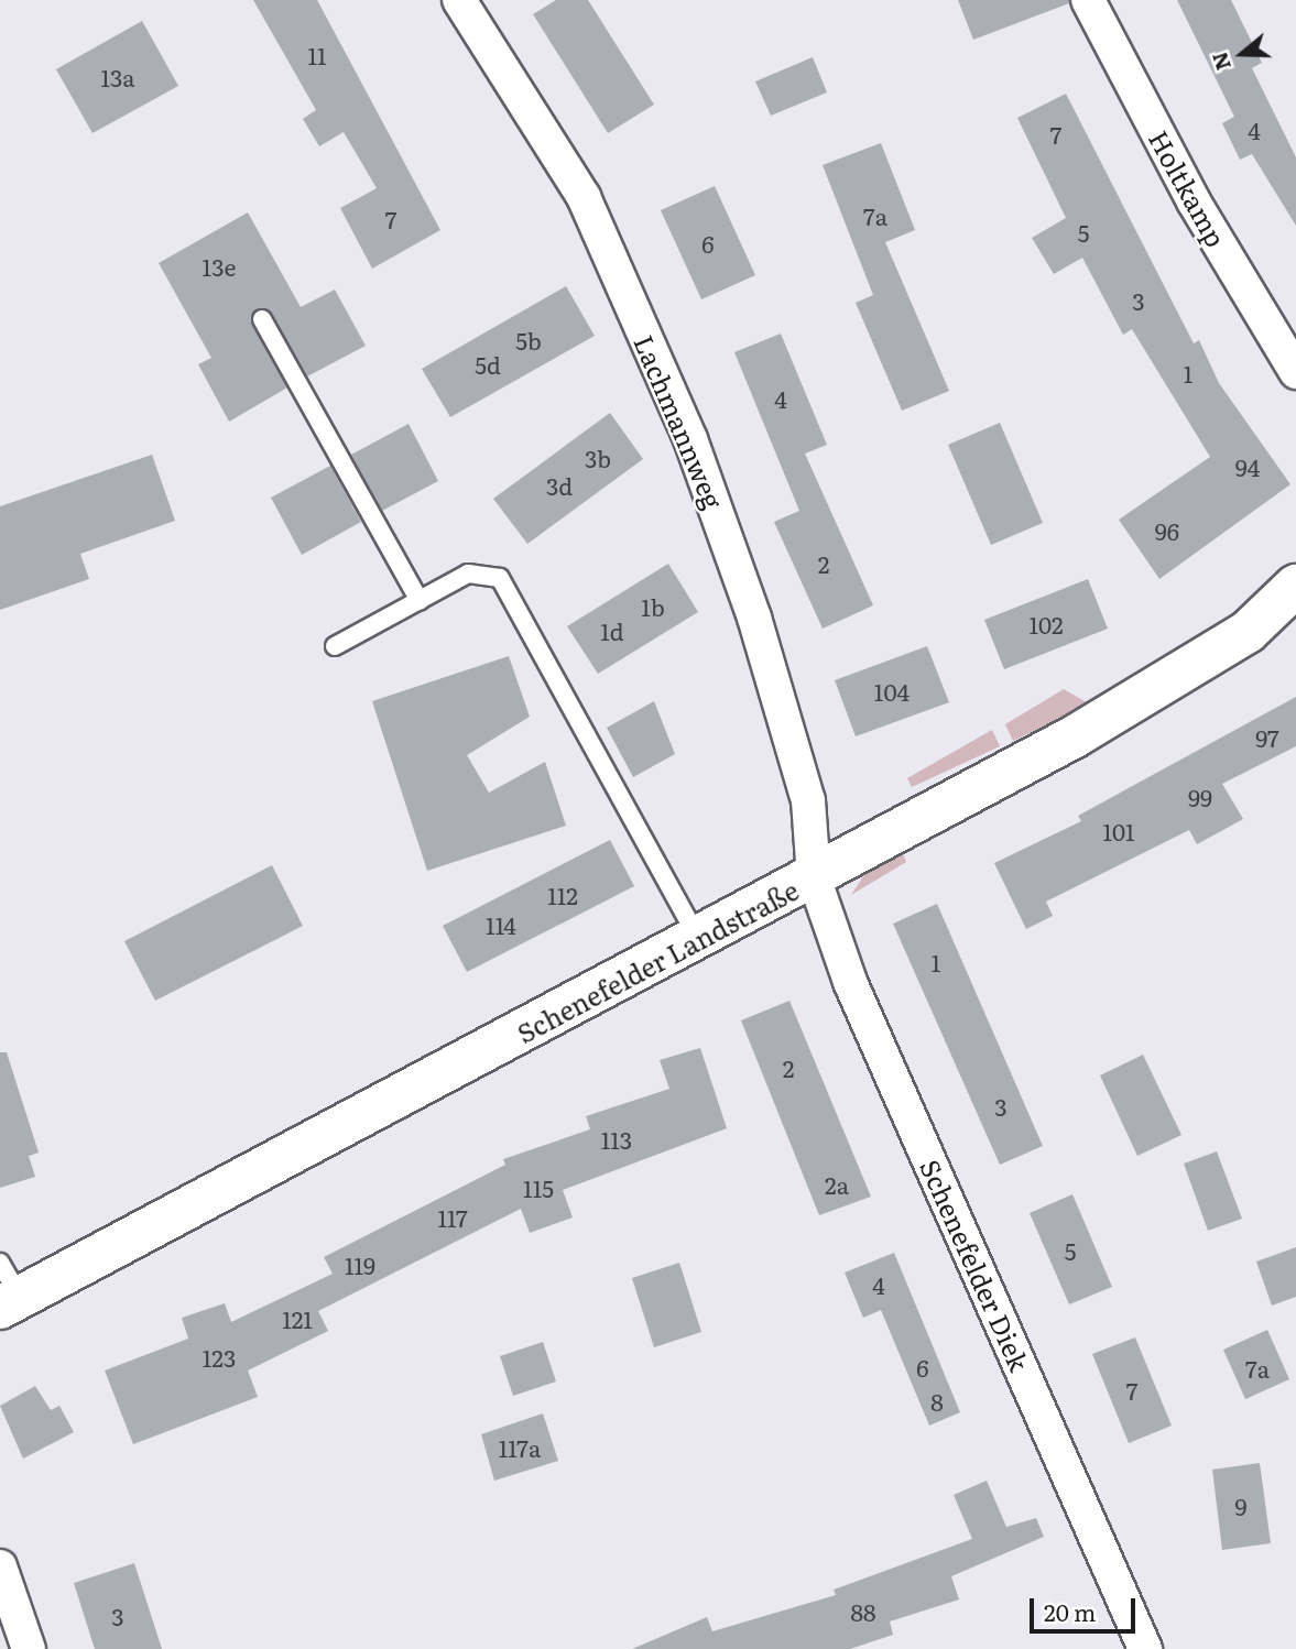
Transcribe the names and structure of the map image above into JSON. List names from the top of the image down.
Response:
{
  "streets": {
    "street": [
      "Holtkamp",
      "Lachmannweg",
      "Schenefelder Landstraße",
      "Schenefelder Diek"
    ]
  },
  "crossings": [
    ["Lachmannweg", "Schenefelder Landstraße"],
    ["Lachmannweg", "Schenefelder Diek"],
    ["Schenefelder Landstraße", "Schenefelder Diek"]
  ],
  "house_numbers": [
    "11",
    "13a",
    "4",
    "7",
    "7a",
    "7",
    "5",
    "6",
    "13e",
    "3",
    "5b",
    "5d",
    "1",
    "4",
    "3b",
    "94",
    "3d",
    "96",
    "2",
    "1b",
    "102",
    "1d",
    "104",
    "97",
    "99",
    "101",
    "112",
    "114",
    "1",
    "2",
    "3",
    "113",
    "2a",
    "115",
    "117",
    "5",
    "119",
    "4",
    "121",
    "123",
    "6",
    "7a",
    "7",
    "8",
    "117a",
    "9",
    "88",
    "3"
  ],
  "scale_bar": "20 m",
  "north": "left"
}
